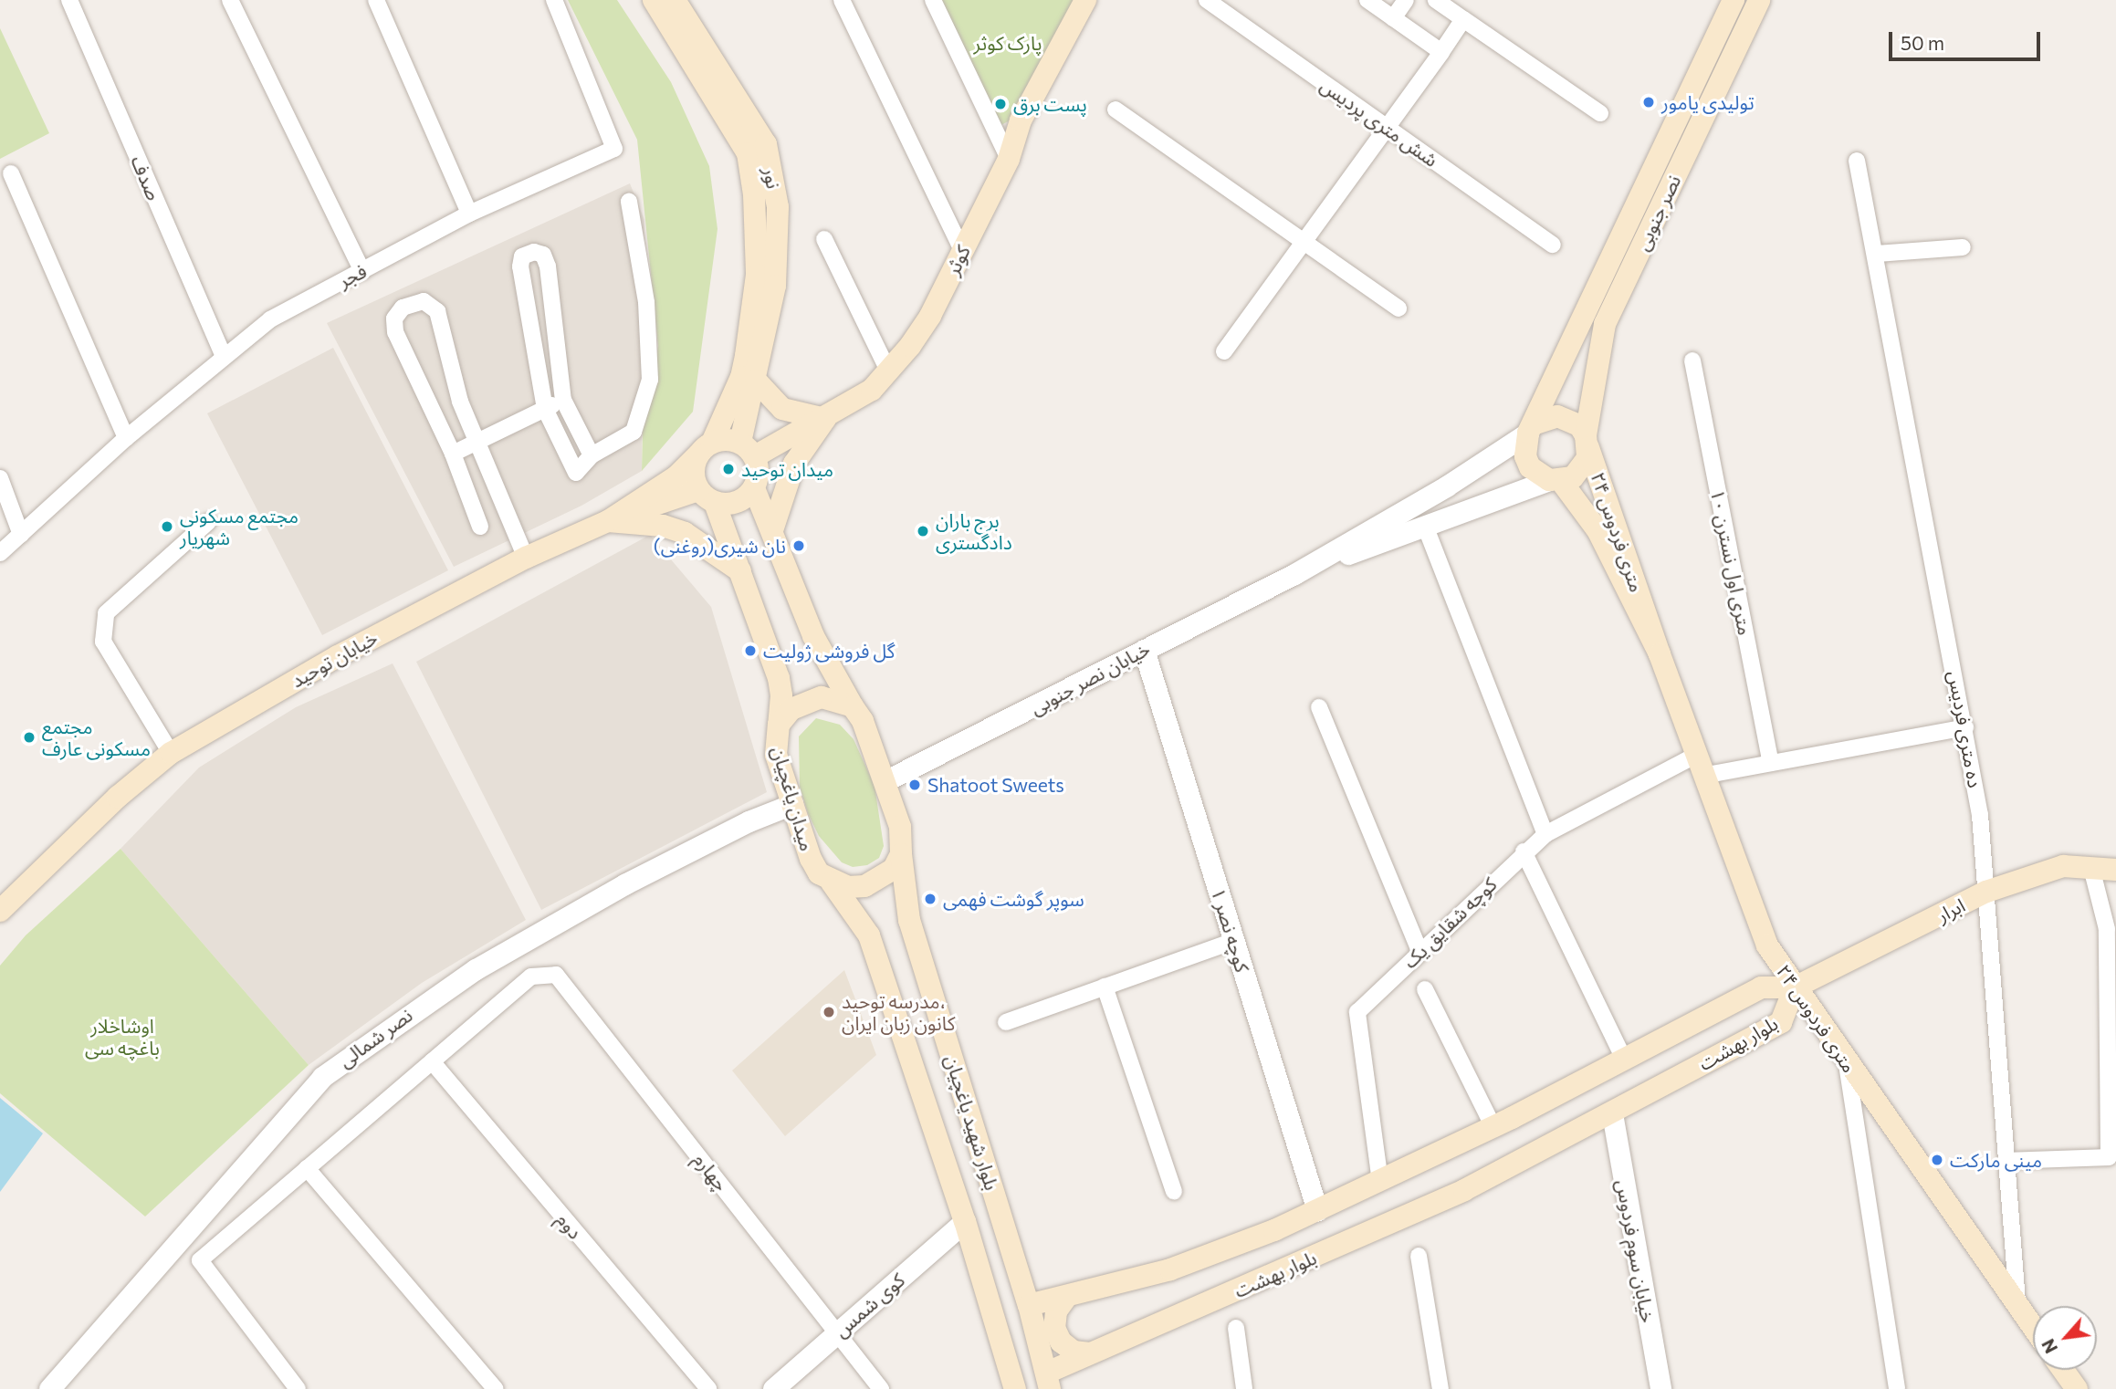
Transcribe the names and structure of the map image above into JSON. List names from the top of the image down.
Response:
{
  "streets": {
    "main road": [
      "نور",
      "نصر جنوبی",
      "کوثر",
      "۲۴ متری فردوس",
      "خیابان توحید",
      "میدان یاغچیان",
      "ابرار",
      "بلوار بهشت",
      "بلوار شهید یاغچیان"
    ],
    "street": [
      "شش متری پردیس",
      "صدف",
      "فجر",
      "۱۰ متری اول نسترن",
      "خیابان نصر جنوبی",
      "ده متری فردیس",
      "کوچه شقایق یک",
      "کوچه نصر ۱",
      "نصر شمالی",
      "چهارم",
      "دوم",
      "خیابان سوم فردوس",
      "کوی شمس"
    ]
  },
  "crossings": [
    ["صدف", "فجر"],
    ["نصر جنوبی", "۲۴ متری فردوس"],
    ["نصر جنوبی", "خیابان نصر جنوبی"],
    ["کوثر", "خیابان توحید"],
    ["۲۴ متری فردوس", "خیابان نصر جنوبی"],
    ["۲۴ متری فردوس", "ده متری فردیس"],
    ["۲۴ متری فردوس", "ابرار"],
    ["۲۴ متری فردوس", "کوچه شقایق یک"],
    ["۲۴ متری فردوس", "بلوار بهشت"],
    ["۱۰ متری اول نسترن", "کوچه شقایق یک"],
    ["خیابان نصر جنوبی", "کوچه نصر ۱"],
    ["ده متری فردیس", "ابرار"],
    ["ده متری فردیس", "کوچه شقایق یک"],
    ["میدان یاغچیان", "نصر شمالی"],
    ["میدان یاغچیان", "بلوار شهید یاغچیان"],
    ["ابرار", "بلوار بهشت"],
    ["کوچه شقایق یک", "بلوار بهشت"],
    ["کوچه نصر ۱", "بلوار بهشت"],
    ["بلوار بهشت", "بلوار شهید یاغچیان"],
    ["بلوار بهشت", "خیابان سوم فردوس"],
    ["بلوار شهید یاغچیان", "کوی شمس"],
    ["چهارم", "دوم"],
    ["چهارم", "کوی شمس"]
  ],
  "parks": ["پارک کوثر", "اوشاخلار باغچه سی"],
  "places": [
    "تولیدی یامور",
    "پست برق",
    "میدان توحید",
    "مجتمع مسکونی شهریار",
    "برج باران دادگستری",
    "نان شیری(روغنی)",
    "گل فروشی ژولیت",
    "مجتمع مسکونی عارف",
    "Shatoot Sweets",
    "سوپر گوشت فهمی",
    "مدرسه توحید، کانون زبان ایران",
    "مینی مارکت"
  ],
  "scale_bar": "50 m",
  "north": "bottom left"
}
